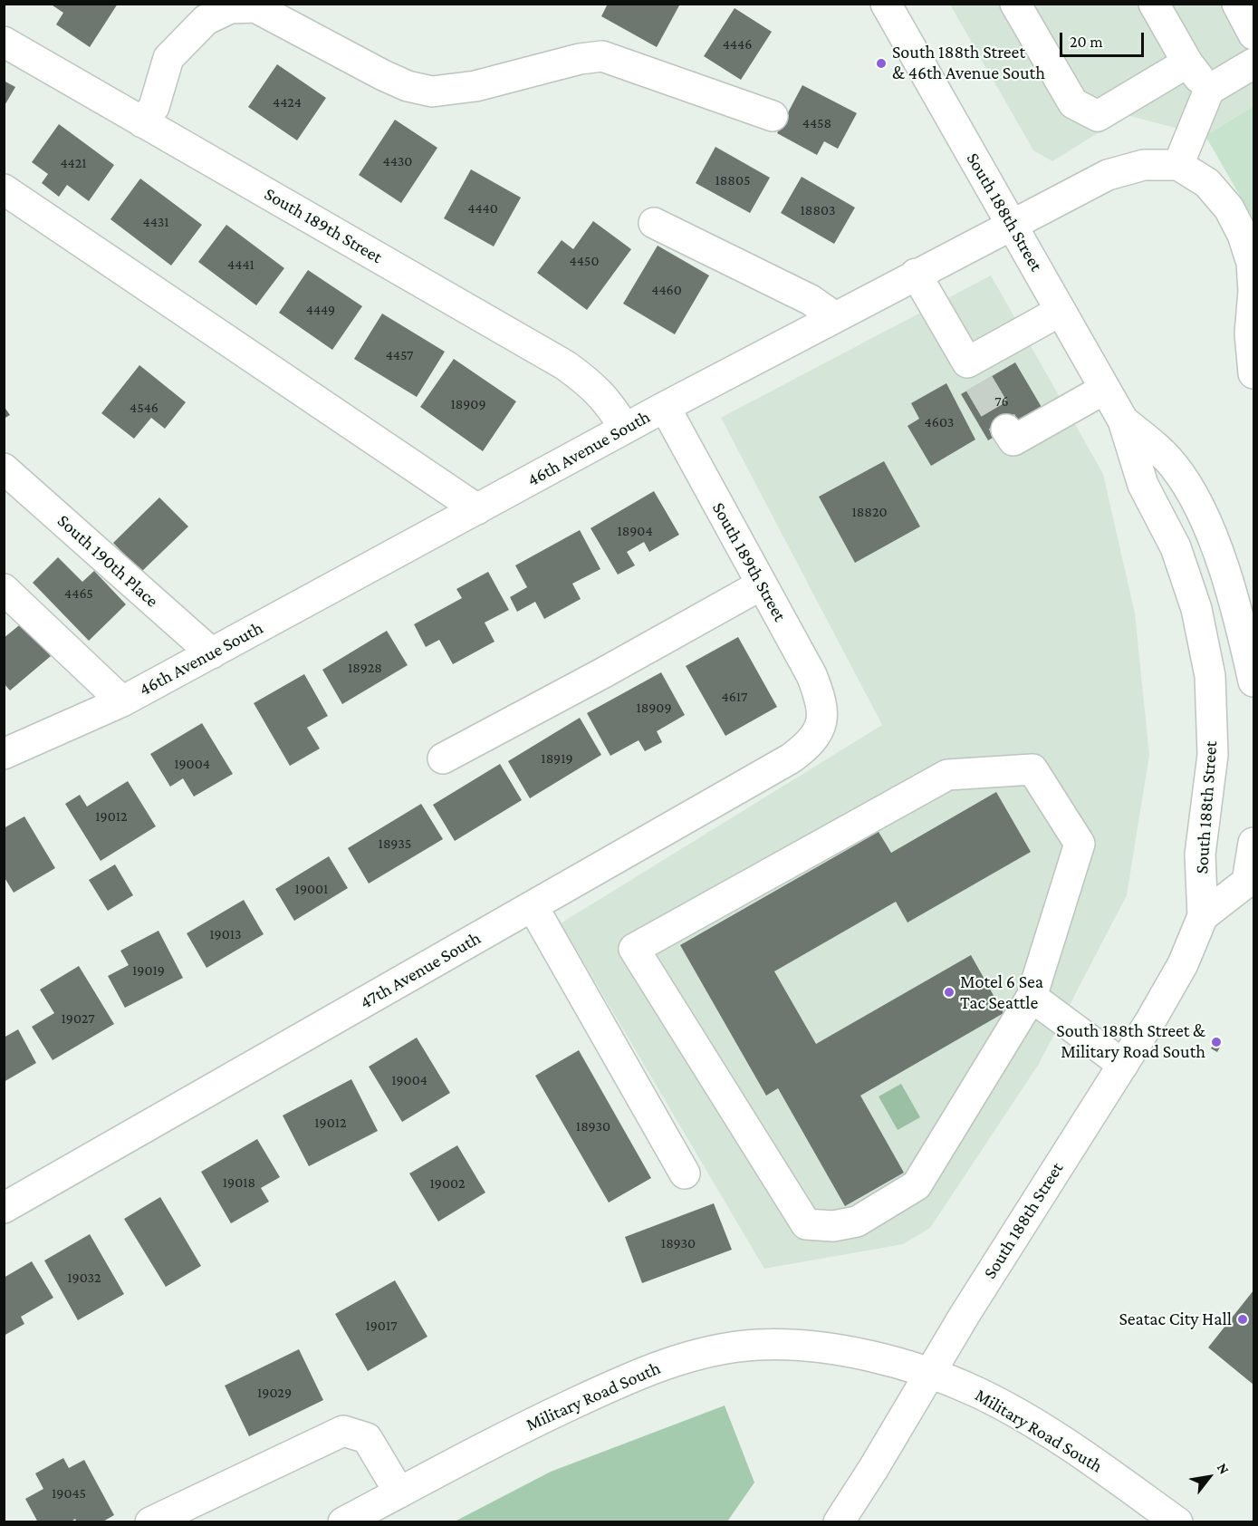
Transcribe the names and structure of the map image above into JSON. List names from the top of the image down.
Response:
{
  "streets": {
    "street": [
      "South 188th Street",
      "South 189th Street",
      "46th Avenue South",
      "South 190th Place",
      "47th Avenue South",
      "Military Road South"
    ]
  },
  "crossings": [
    ["South 188th Street", "46th Avenue South"],
    ["South 188th Street", "Military Road South"],
    ["South 189th Street", "46th Avenue South"],
    ["South 189th Street", "47th Avenue South"],
    ["46th Avenue South", "South 190th Place"]
  ],
  "places": [
    "South 188th Street & 46th Avenue South",
    "Motel 6 Sea Tac Seattle",
    "South 188th Street & Military Road South",
    "Seatac City Hall"
  ],
  "house_numbers": [
    "4446",
    "4424",
    "4458",
    "4430",
    "4421",
    "18805",
    "4440",
    "18803",
    "4431",
    "4450",
    "4441",
    "4460",
    "4449",
    "4457",
    "76",
    "18909",
    "4546",
    "4603",
    "18820",
    "18904",
    "4465",
    "18928",
    "4617",
    "18909",
    "18919",
    "19004",
    "19012",
    "18935",
    "19001",
    "19013",
    "19019",
    "19027",
    "19004",
    "19012",
    "18930",
    "19018",
    "19002",
    "18930",
    "19032",
    "19017",
    "19029",
    "19045"
  ],
  "scale_bar": "20 m",
  "north": "top right"
}
